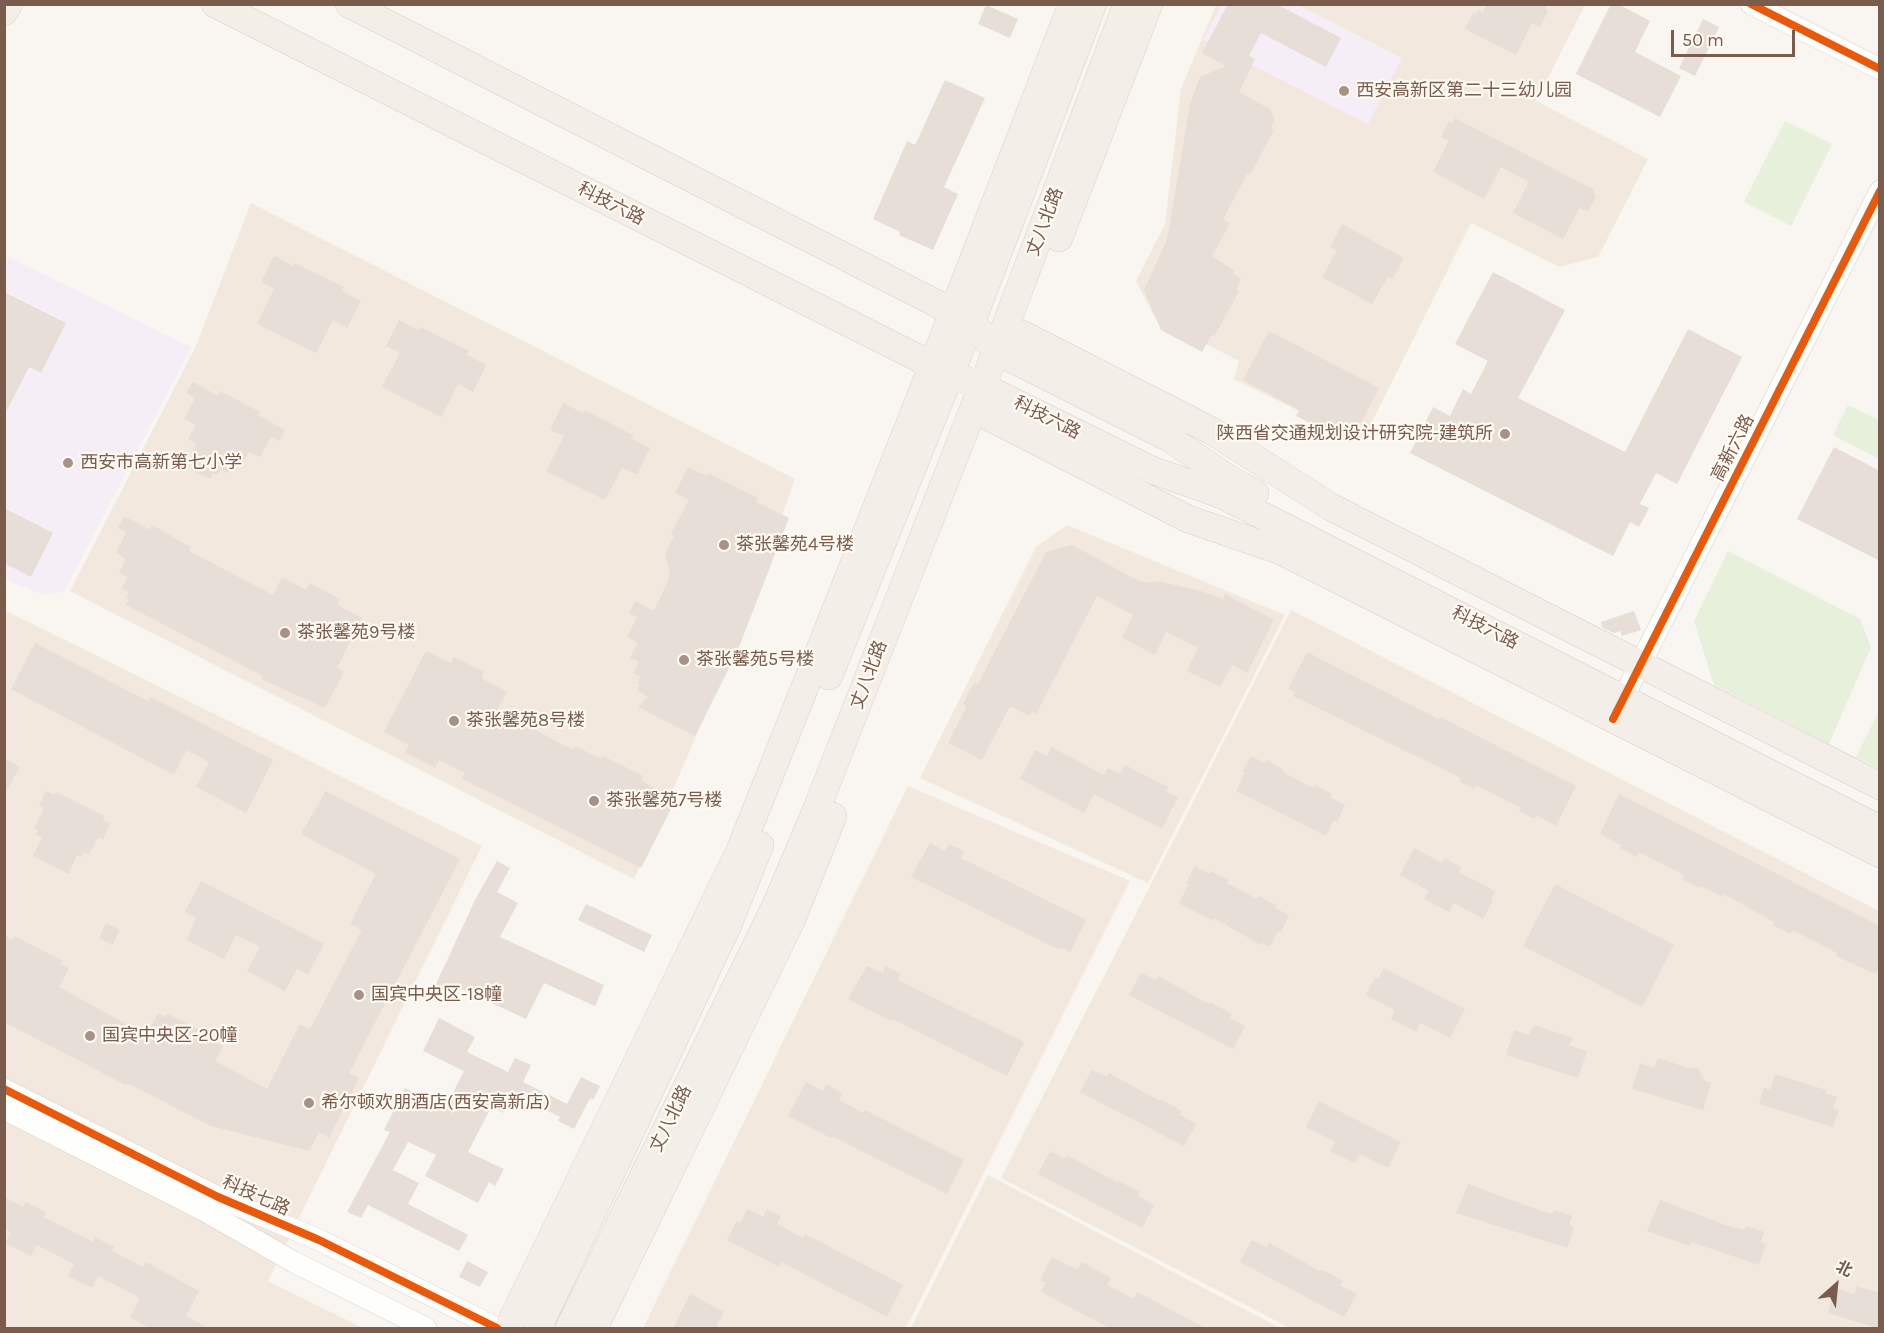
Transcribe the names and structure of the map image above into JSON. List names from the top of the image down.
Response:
{
  "streets": {
    "main road": ["科技六路", "丈八北路"],
    "street": ["高新六路", "科技七路"]
  },
  "crossings": [
    ["科技六路", "丈八北路"],
    ["科技六路", "高新六路"]
  ],
  "places": [
    "西安高新区第二十三幼儿园",
    "陕西省交通规划设计研究院-建筑所",
    "西安市高新第七小学",
    "茶张馨苑4号楼",
    "茶张馨苑9号楼",
    "茶张馨苑5号楼",
    "茶张馨苑8号楼",
    "茶张馨苑7号楼",
    "国宾中央区-18幢",
    "国宾中央区-20幢",
    "希尔顿欢朋酒店(西安高新店)"
  ],
  "scale_bar": "50 m",
  "north": "top right"
}
